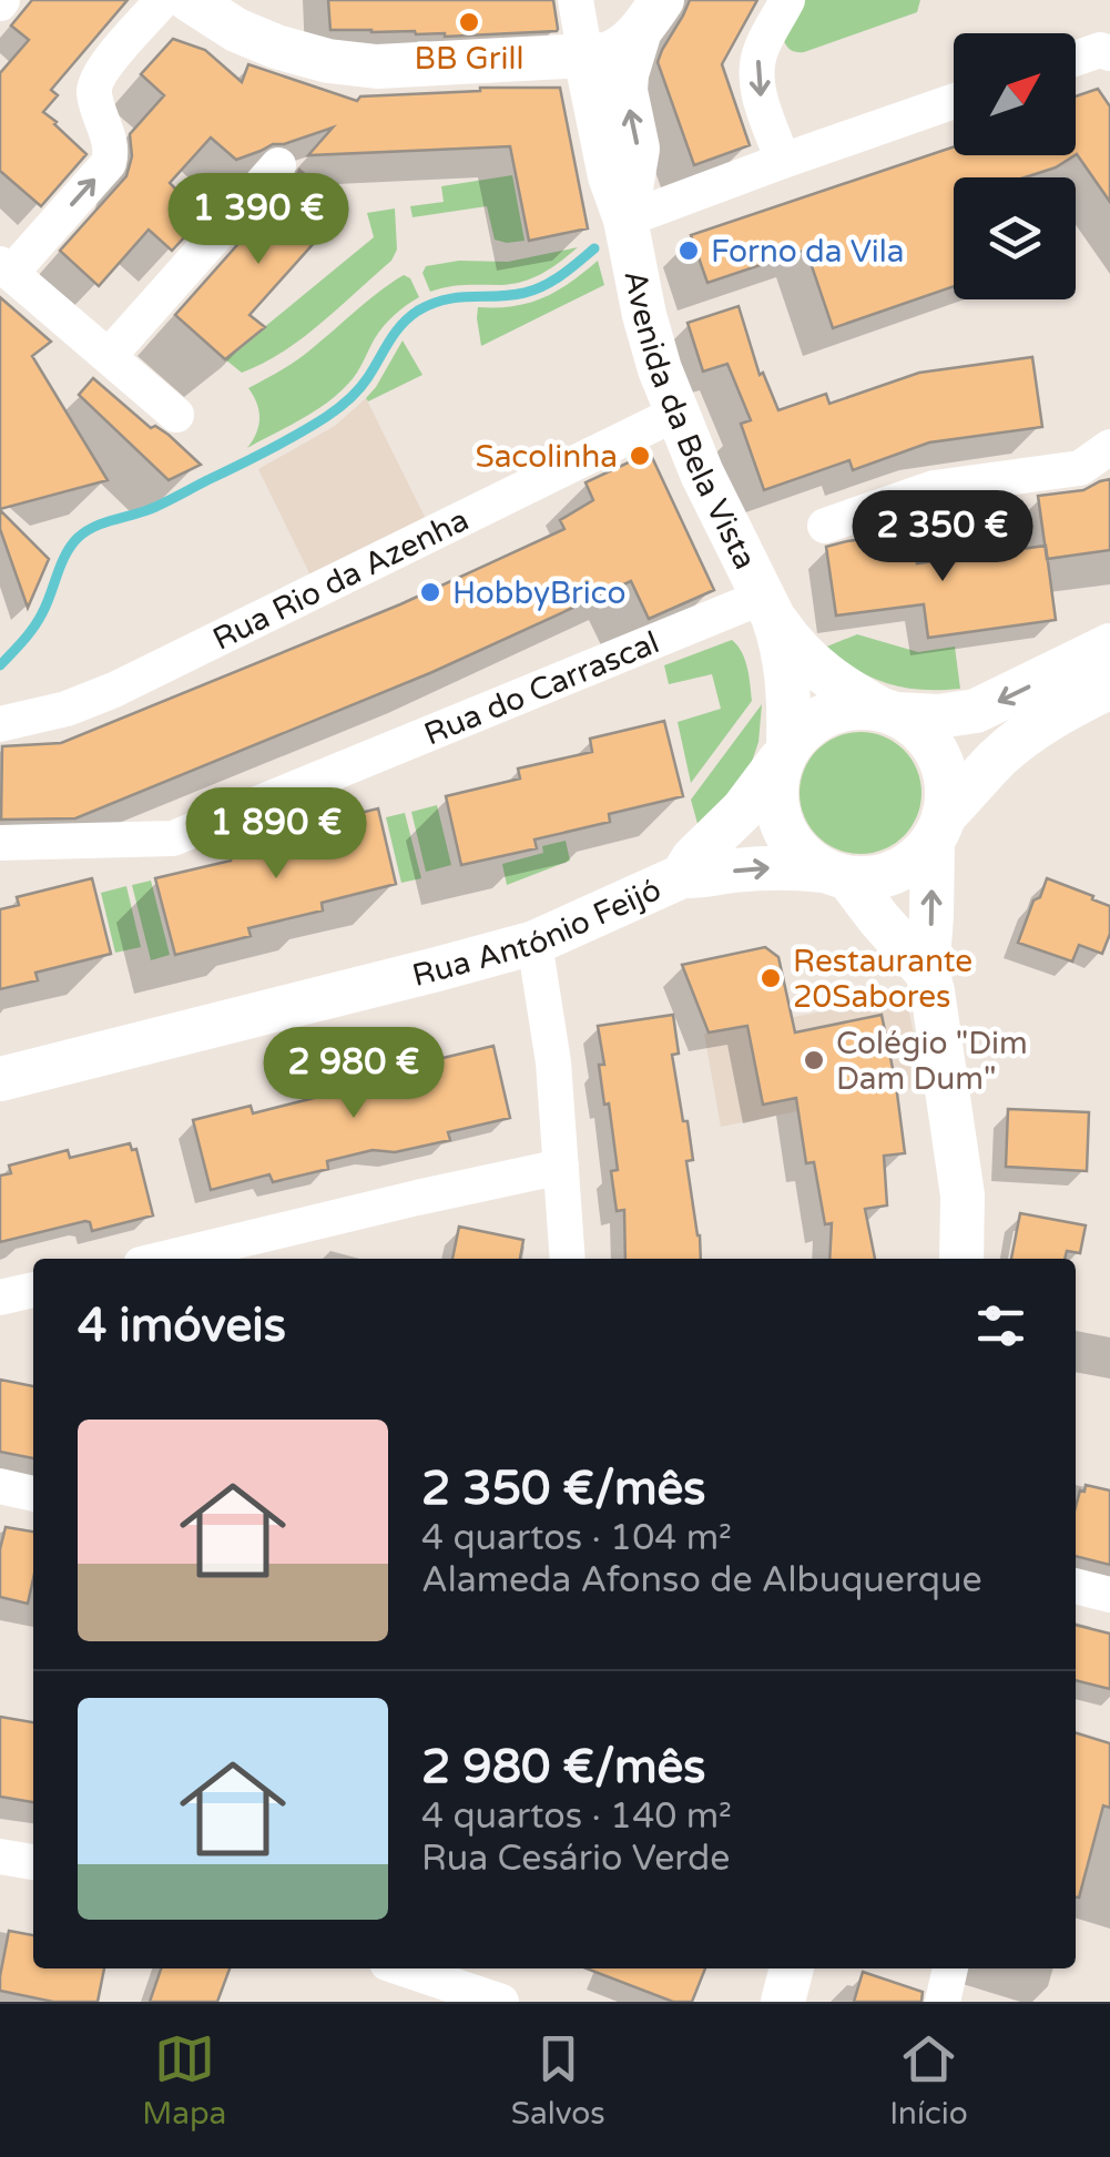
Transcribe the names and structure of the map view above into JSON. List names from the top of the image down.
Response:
{
  "streets": {
    "street": [
      "Avenida da Bela Vista",
      "Rua Rio da Azenha",
      "Rua do Carrascal",
      "Rua António Feijó"
    ]
  },
  "crossings": [
    ["Avenida da Bela Vista", "Rua Rio da Azenha"],
    ["Avenida da Bela Vista", "Rua do Carrascal"],
    ["Avenida da Bela Vista", "Rua António Feijó"]
  ],
  "places": [
    "BB Grill",
    "Forno da Vila",
    "Sacolinha",
    "HobbyBrico",
    "Restaurante 20Sabores",
    "Colégio \"Dim Dam Dum\""
  ],
  "north": "top right",
  "page": {
    "price": [
      "1 390 €",
      "2 350 €",
      "1 890 €",
      "2 980 €"
    ],
    "heading": "4 imóveis",
    "list": [
      {
        "name": "2 350 €/mês",
        "note": "4 quartos · 104 m² · Alameda Afonso de Albuquerque"
      },
      {
        "name": "2 980 €/mês",
        "note": "4 quartos · 140 m² · Rua Cesário Verde"
      }
    ],
    "tabs": ["Mapa", "Salvos", "Início"]
  }
}
